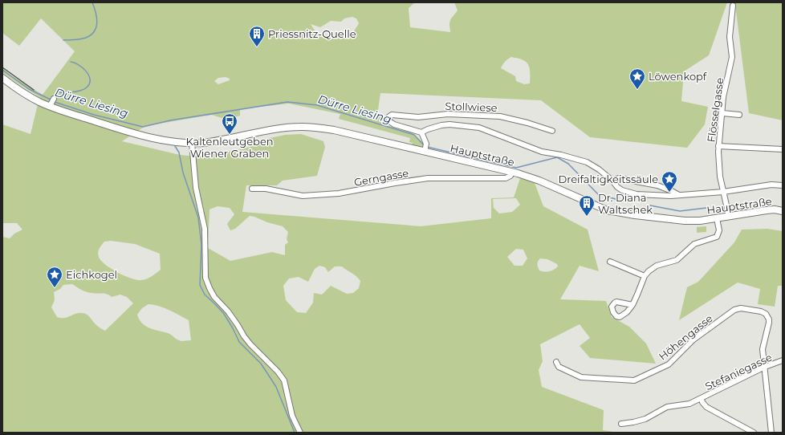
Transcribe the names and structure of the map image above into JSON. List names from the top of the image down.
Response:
{
  "streets": {
    "main road": ["Hauptstraße"],
    "street": [
      "Stollwiese",
      "Flösselgasse",
      "Gerngasse",
      "Höhengasse",
      "Stefaniegasse"
    ]
  },
  "crossings": [
    ["Flösselgasse", "Hauptstraße"],
    ["Hauptstraße", "Gerngasse"],
    ["Höhengasse", "Stefaniegasse"]
  ],
  "water": ["Dürre Liesing"],
  "places": {
    "building": ["Priessnitz-Quelle", "Dr. Diana Waltschek"],
    "place": ["Löwenkopf", "Dreifaltigkeitssäule", "Eichkogel"],
    "bus stop": ["Kaltenleutgeben Wiener Graben"]
  }
}
